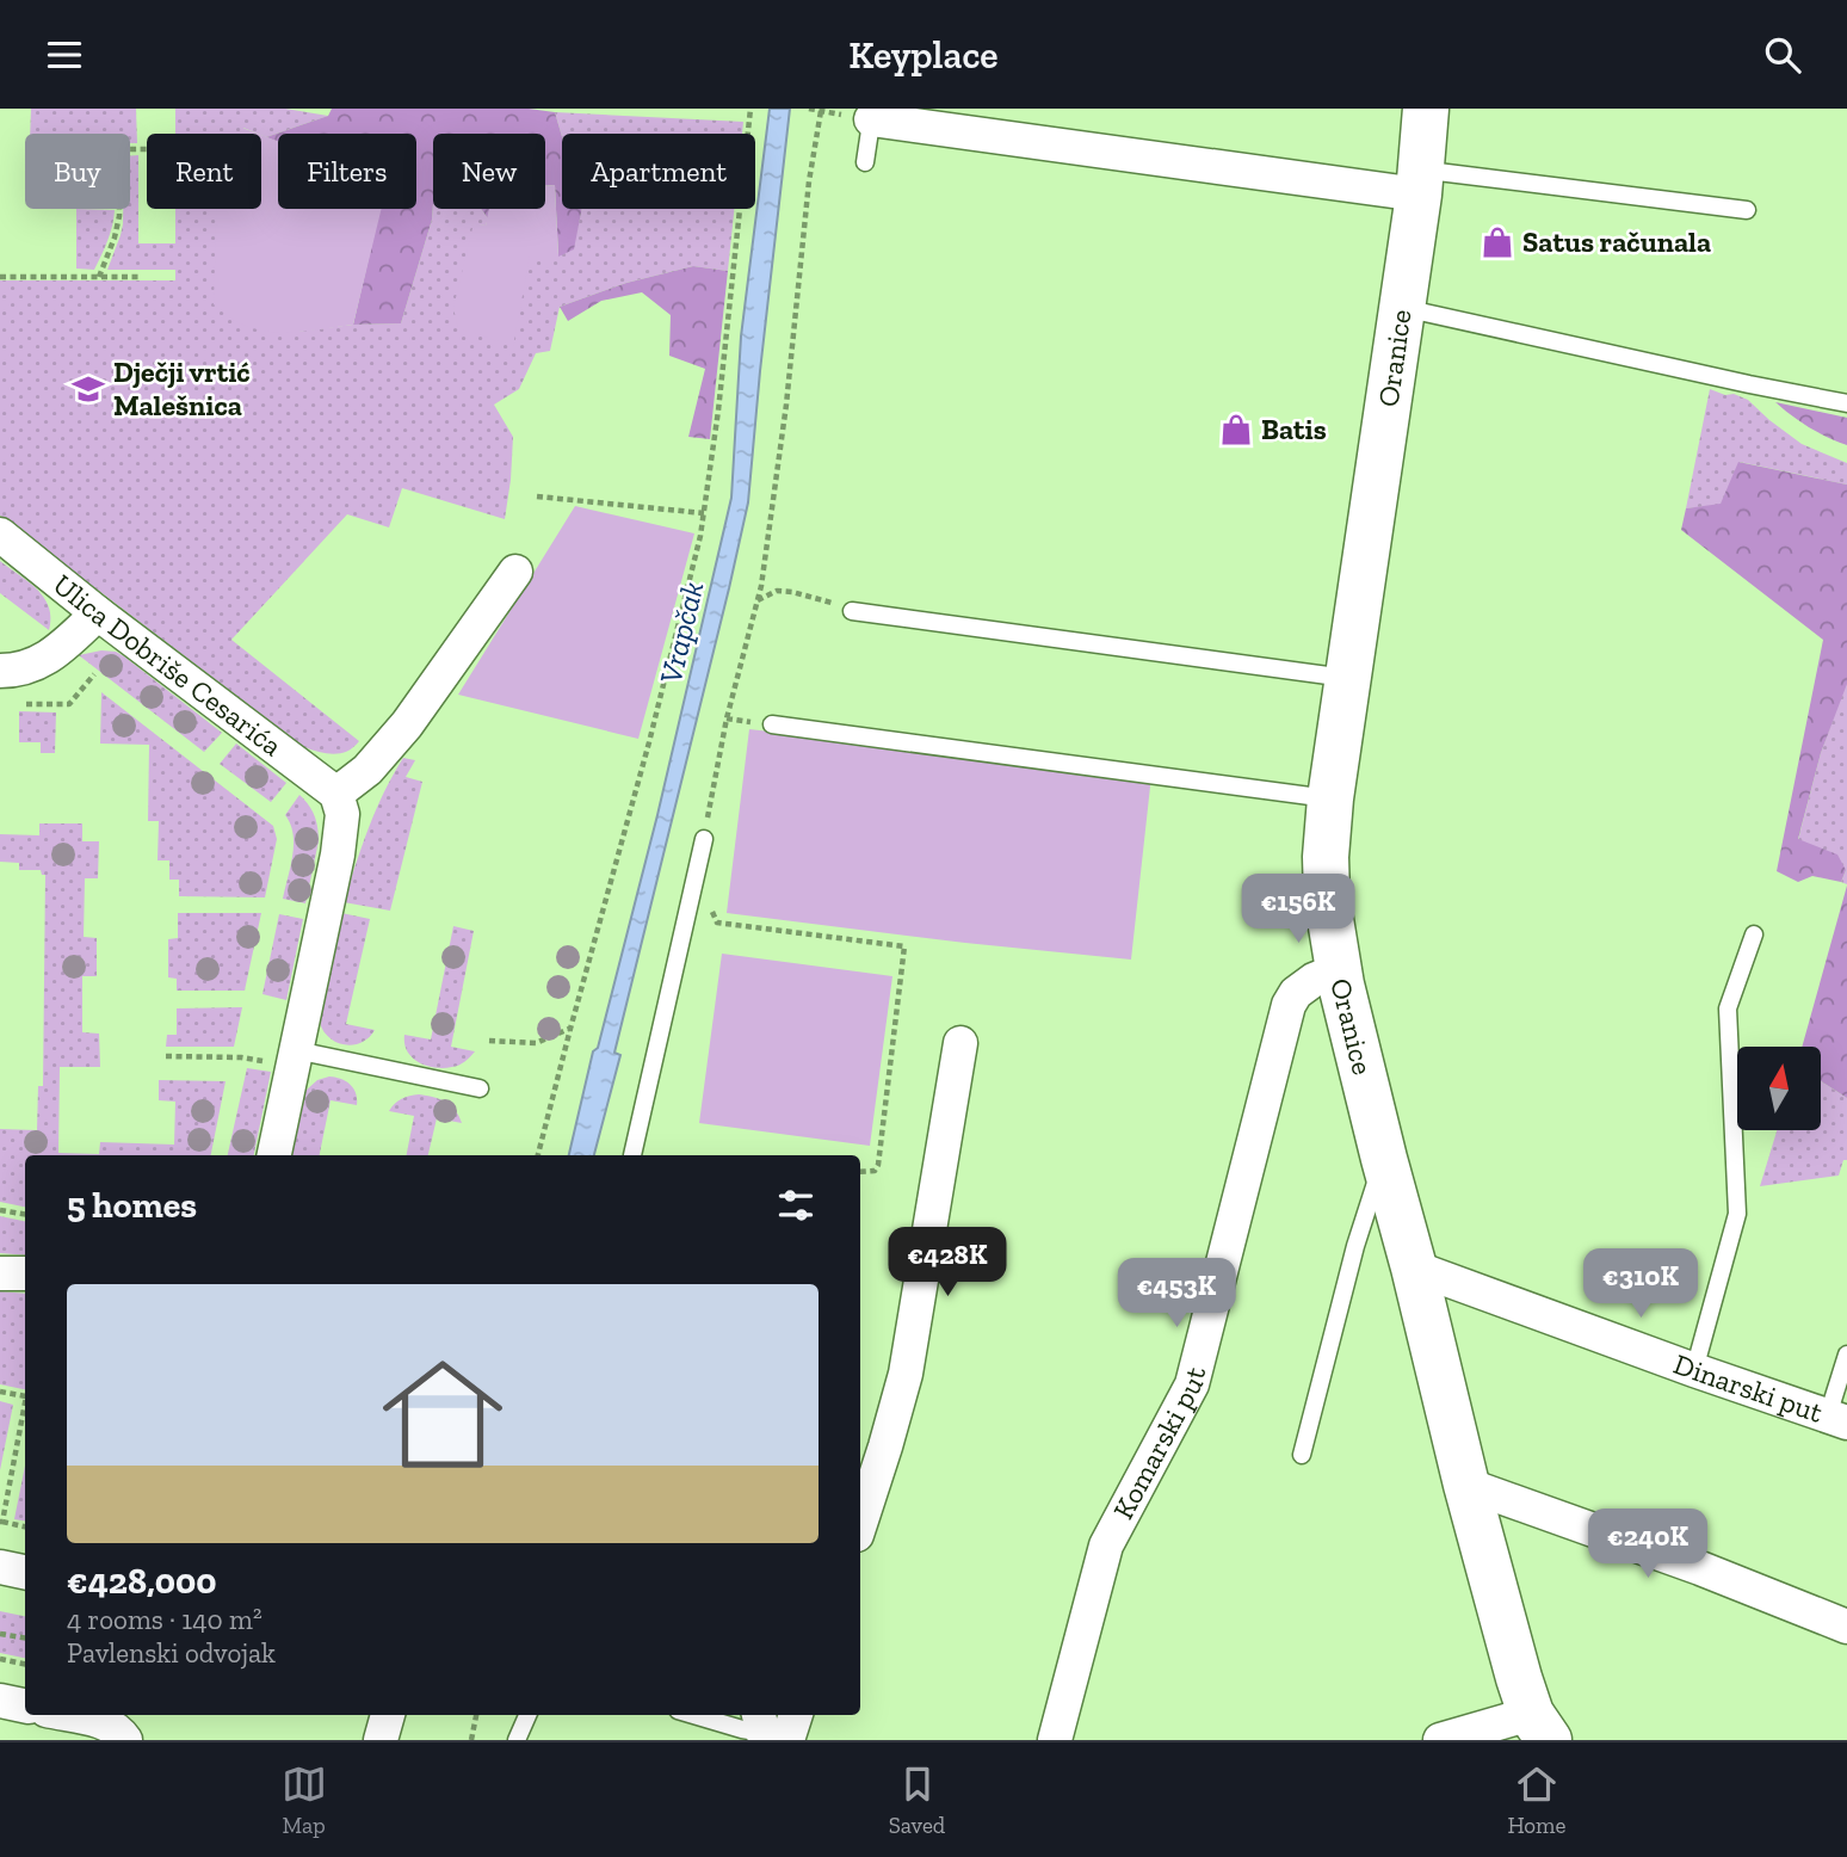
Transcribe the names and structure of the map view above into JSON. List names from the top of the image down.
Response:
{
  "streets": {
    "main road": ["Oranice"],
    "street": ["Ulica Dobriše Cesarića", "Dinarski put", "Komarski put"]
  },
  "crossings": [
    ["Oranice", "Dinarski put"],
    ["Oranice", "Komarski put"]
  ],
  "water": ["Vrapčak"],
  "places": {
    "shop": ["Satus računala", "Batis"],
    "school or university": ["Dječji vrtić Malešnica"]
  },
  "north": "top",
  "page": {
    "header": "Keyplace",
    "chip": [
      "Buy",
      "Rent",
      "Filters",
      "New",
      "Apartment"
    ],
    "price": [
      "€156K",
      "€428K",
      "€310K",
      "€453K",
      "€240K"
    ],
    "heading": "5 homes",
    "list": [
      {
        "name": "€428,000",
        "note": "4 rooms · 140 m² · Pavlenski odvojak"
      }
    ],
    "tabs": ["Map", "Saved", "Home"]
  }
}
